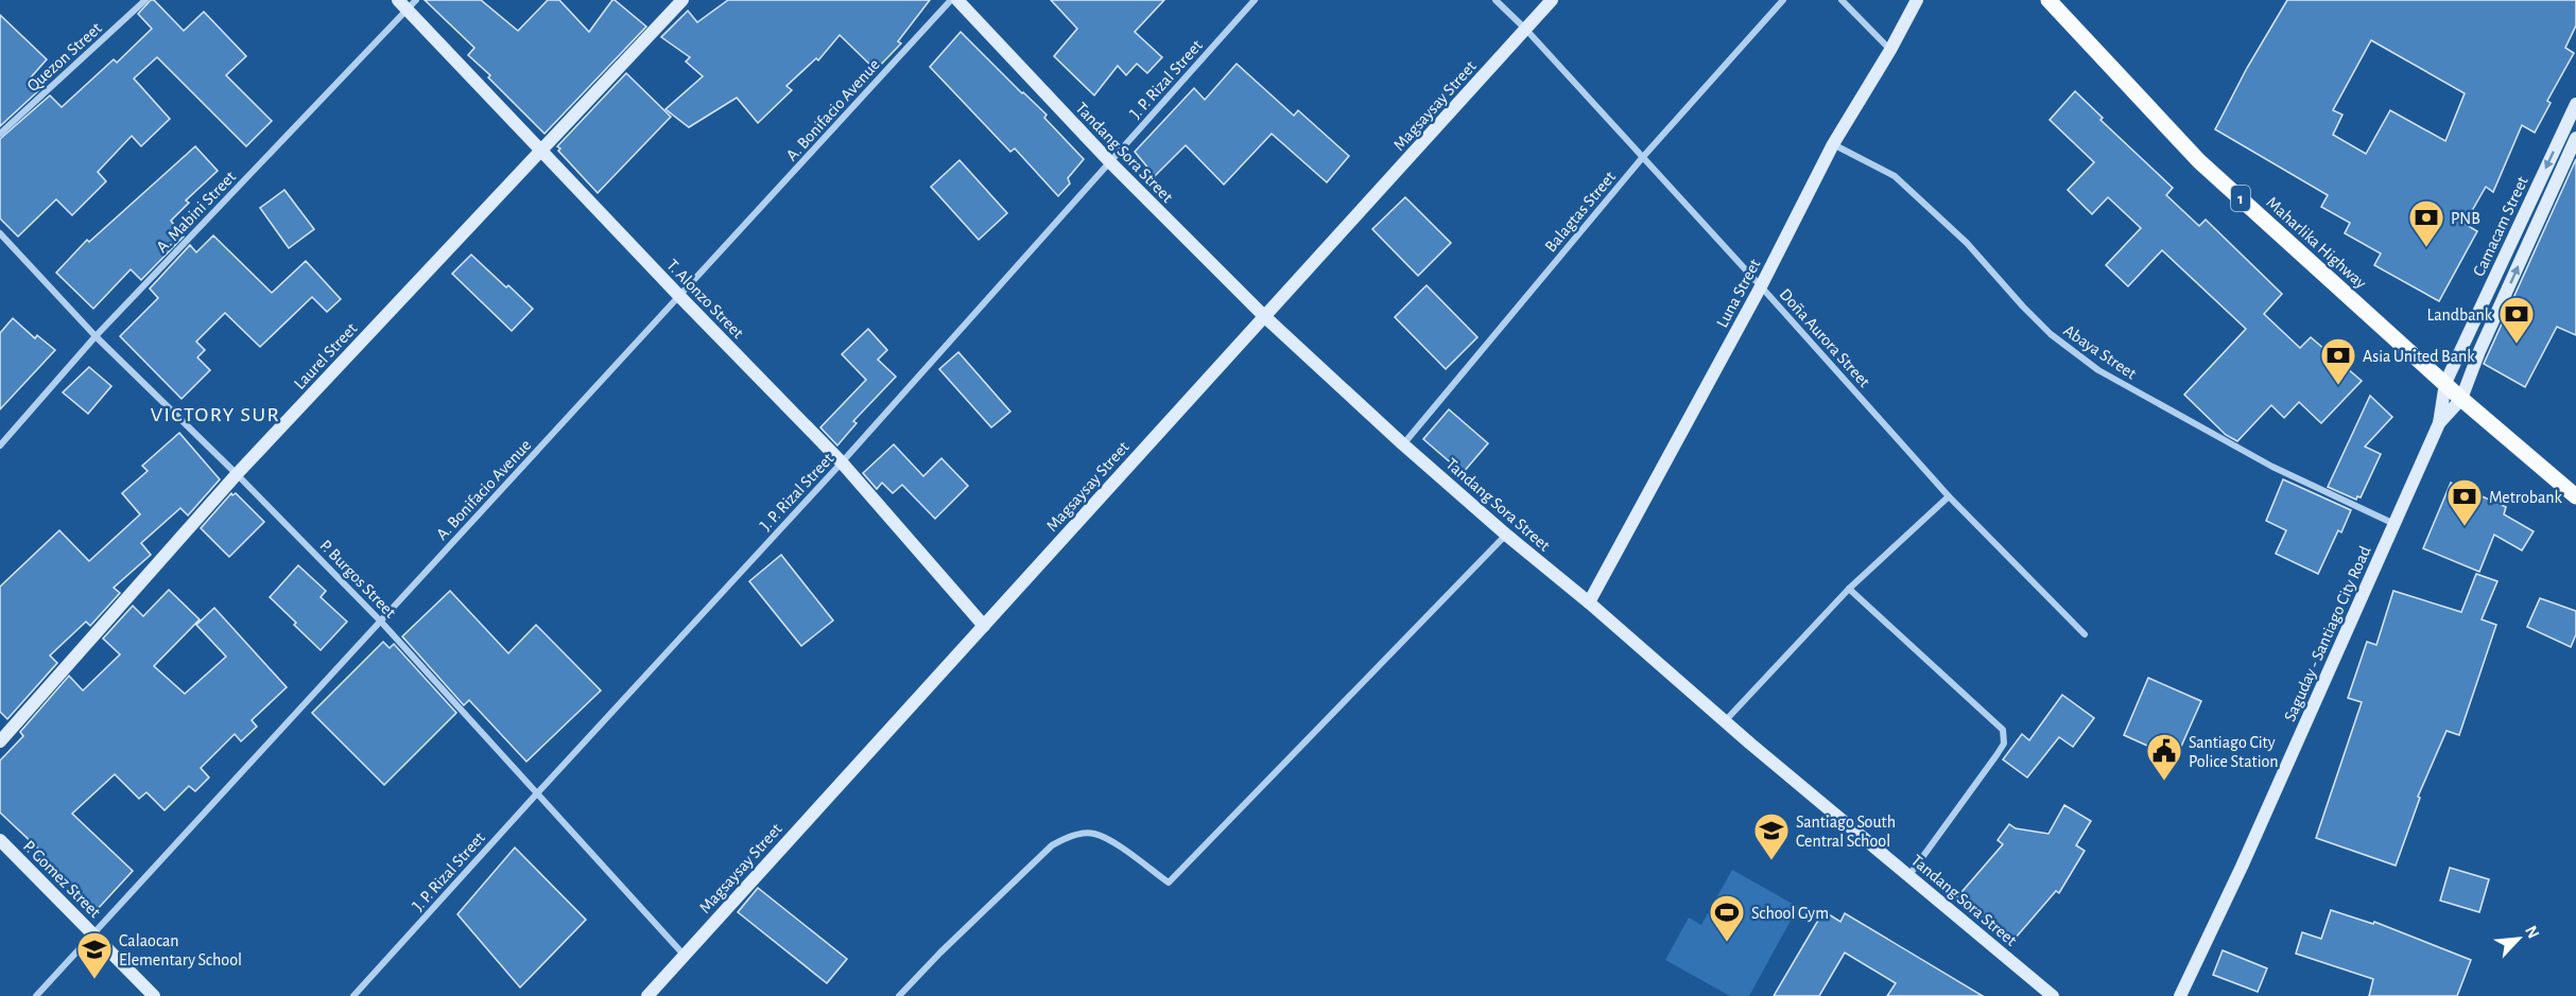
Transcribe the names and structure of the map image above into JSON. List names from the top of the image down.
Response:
{
  "streets": {
    "main road": ["1", "Maharlika Highway"],
    "street": [
      "Quezon Street",
      "J. P. Rizal Street",
      "Magsaysay Street",
      "A. Bonifacio Avenue",
      "Tandang Sora Street",
      "A. Mabini Street",
      "Balagtas Street",
      "Camacam Street",
      "Luna Street",
      "T. Alonzo Street",
      "Doña Aurora Street",
      "Abaya Street",
      "Laurel Street",
      "P. Burgos Street",
      "Saguday - Santiago City Road",
      "P. Gomez Street"
    ]
  },
  "crossings": [
    ["J. P. Rizal Street", "Tandang Sora Street"],
    ["J. P. Rizal Street", "T. Alonzo Street"],
    ["J. P. Rizal Street", "P. Burgos Street"],
    ["Magsaysay Street", "Tandang Sora Street"],
    ["Magsaysay Street", "T. Alonzo Street"],
    ["Magsaysay Street", "Doña Aurora Street"],
    ["Magsaysay Street", "P. Burgos Street"],
    ["A. Bonifacio Avenue", "T. Alonzo Street"],
    ["A. Bonifacio Avenue", "P. Burgos Street"],
    ["A. Bonifacio Avenue", "P. Gomez Street"],
    ["Tandang Sora Street", "Balagtas Street"],
    ["Tandang Sora Street", "Luna Street"],
    ["A. Mabini Street", "T. Alonzo Street"],
    ["A. Mabini Street", "P. Burgos Street"],
    ["Balagtas Street", "Doña Aurora Street"],
    ["Camacam Street", "Maharlika Highway"],
    ["Camacam Street", "Saguday - Santiago City Road"],
    ["Luna Street", "Doña Aurora Street"],
    ["Luna Street", "Abaya Street"],
    ["T. Alonzo Street", "Laurel Street"],
    ["Abaya Street", "Saguday - Santiago City Road"],
    ["Laurel Street", "P. Burgos Street"]
  ],
  "districts": ["VICTORY SUR"],
  "places": {
    "bank": [
      "PNB",
      "Landbank",
      "Asia United Bank",
      "Metrobank"
    ],
    "public building": ["Santiago City Police Station"],
    "school or university": ["Santiago South Central School", "Calaocan Elementary School"],
    "sports": ["School Gym"]
  },
  "north": "top right"
}
